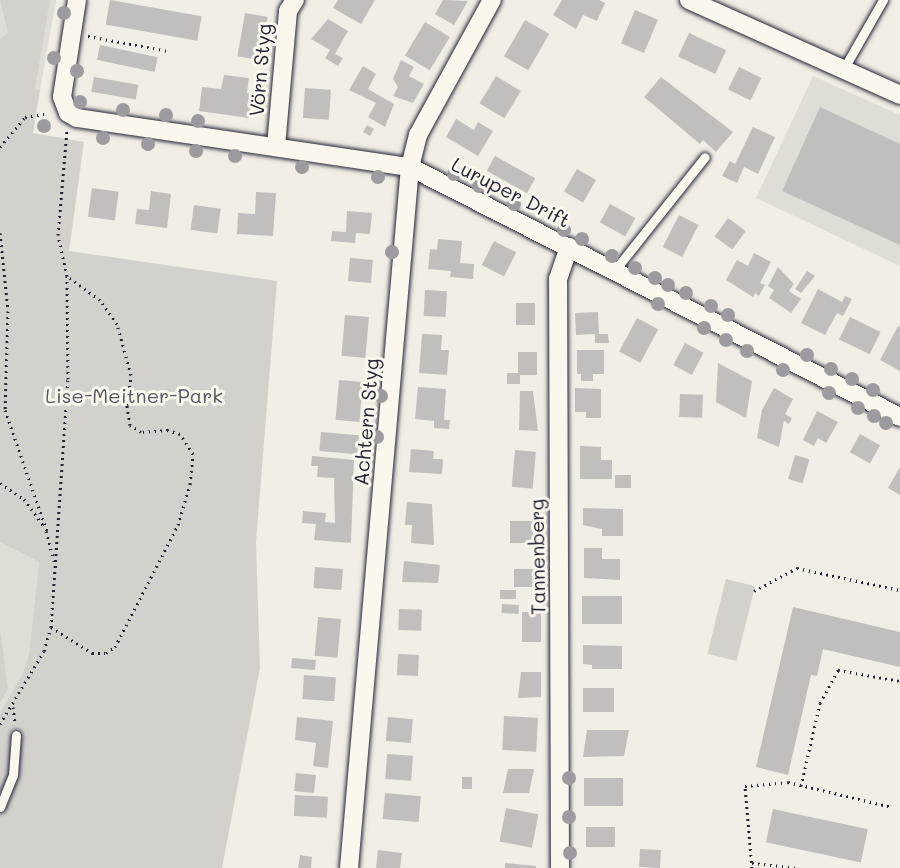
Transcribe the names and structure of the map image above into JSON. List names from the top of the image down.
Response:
{
  "streets": {
    "street": [
      "Vörn Styg",
      "Luruper Drift",
      "Achtern Styg",
      "Tannenberg"
    ]
  },
  "crossings": [
    ["Vörn Styg", "Luruper Drift"],
    ["Luruper Drift", "Achtern Styg"],
    ["Luruper Drift", "Tannenberg"]
  ],
  "parks": ["Lise-Meitner-Park"]
}
